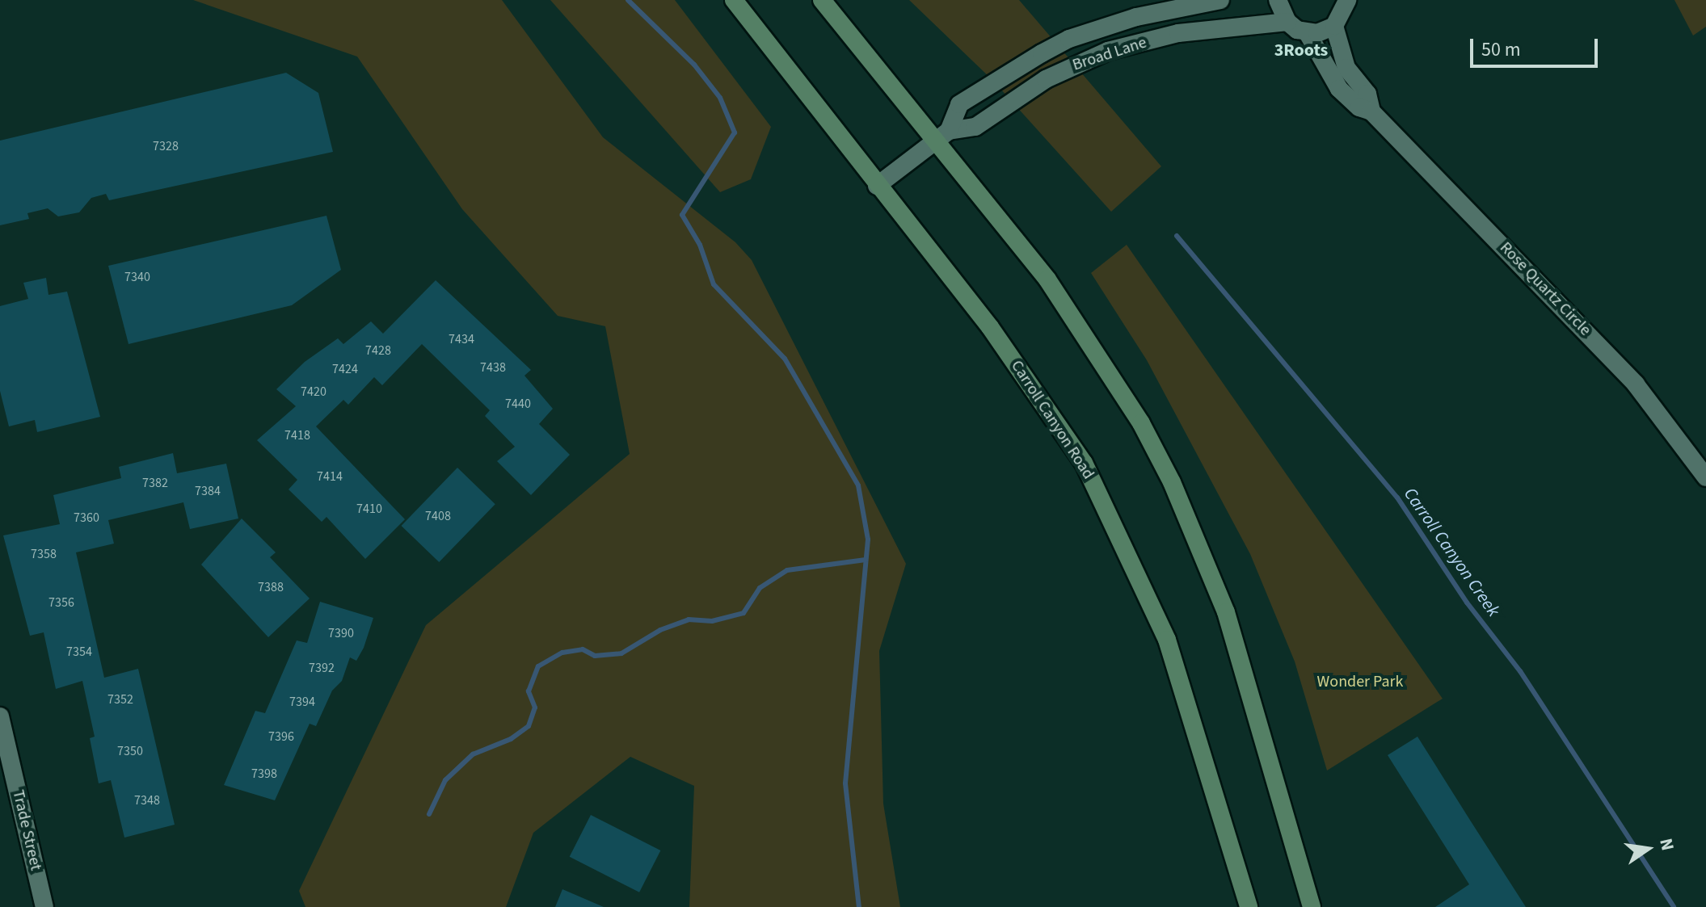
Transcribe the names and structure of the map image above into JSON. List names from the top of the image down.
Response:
{
  "streets": {
    "main road": ["Carroll Canyon Road"],
    "street": ["Broad Lane", "Rose Quartz Circle", "Trade Street"]
  },
  "crossings": [
    ["Broad Lane", "Carroll Canyon Road"]
  ],
  "districts": ["3Roots"],
  "water": ["Carroll Canyon Creek"],
  "parks": ["Wonder Park"],
  "house_numbers": [
    "7328",
    "7340",
    "7434",
    "7428",
    "7438",
    "7424",
    "7420",
    "7440",
    "7418",
    "7414",
    "7382",
    "7384",
    "7410",
    "7408",
    "7360",
    "7358",
    "7388",
    "7356",
    "7390",
    "7354",
    "7392",
    "7352",
    "7394",
    "7396",
    "7350",
    "7398",
    "7348"
  ],
  "scale_bar": "50 m",
  "north": "right"
}
